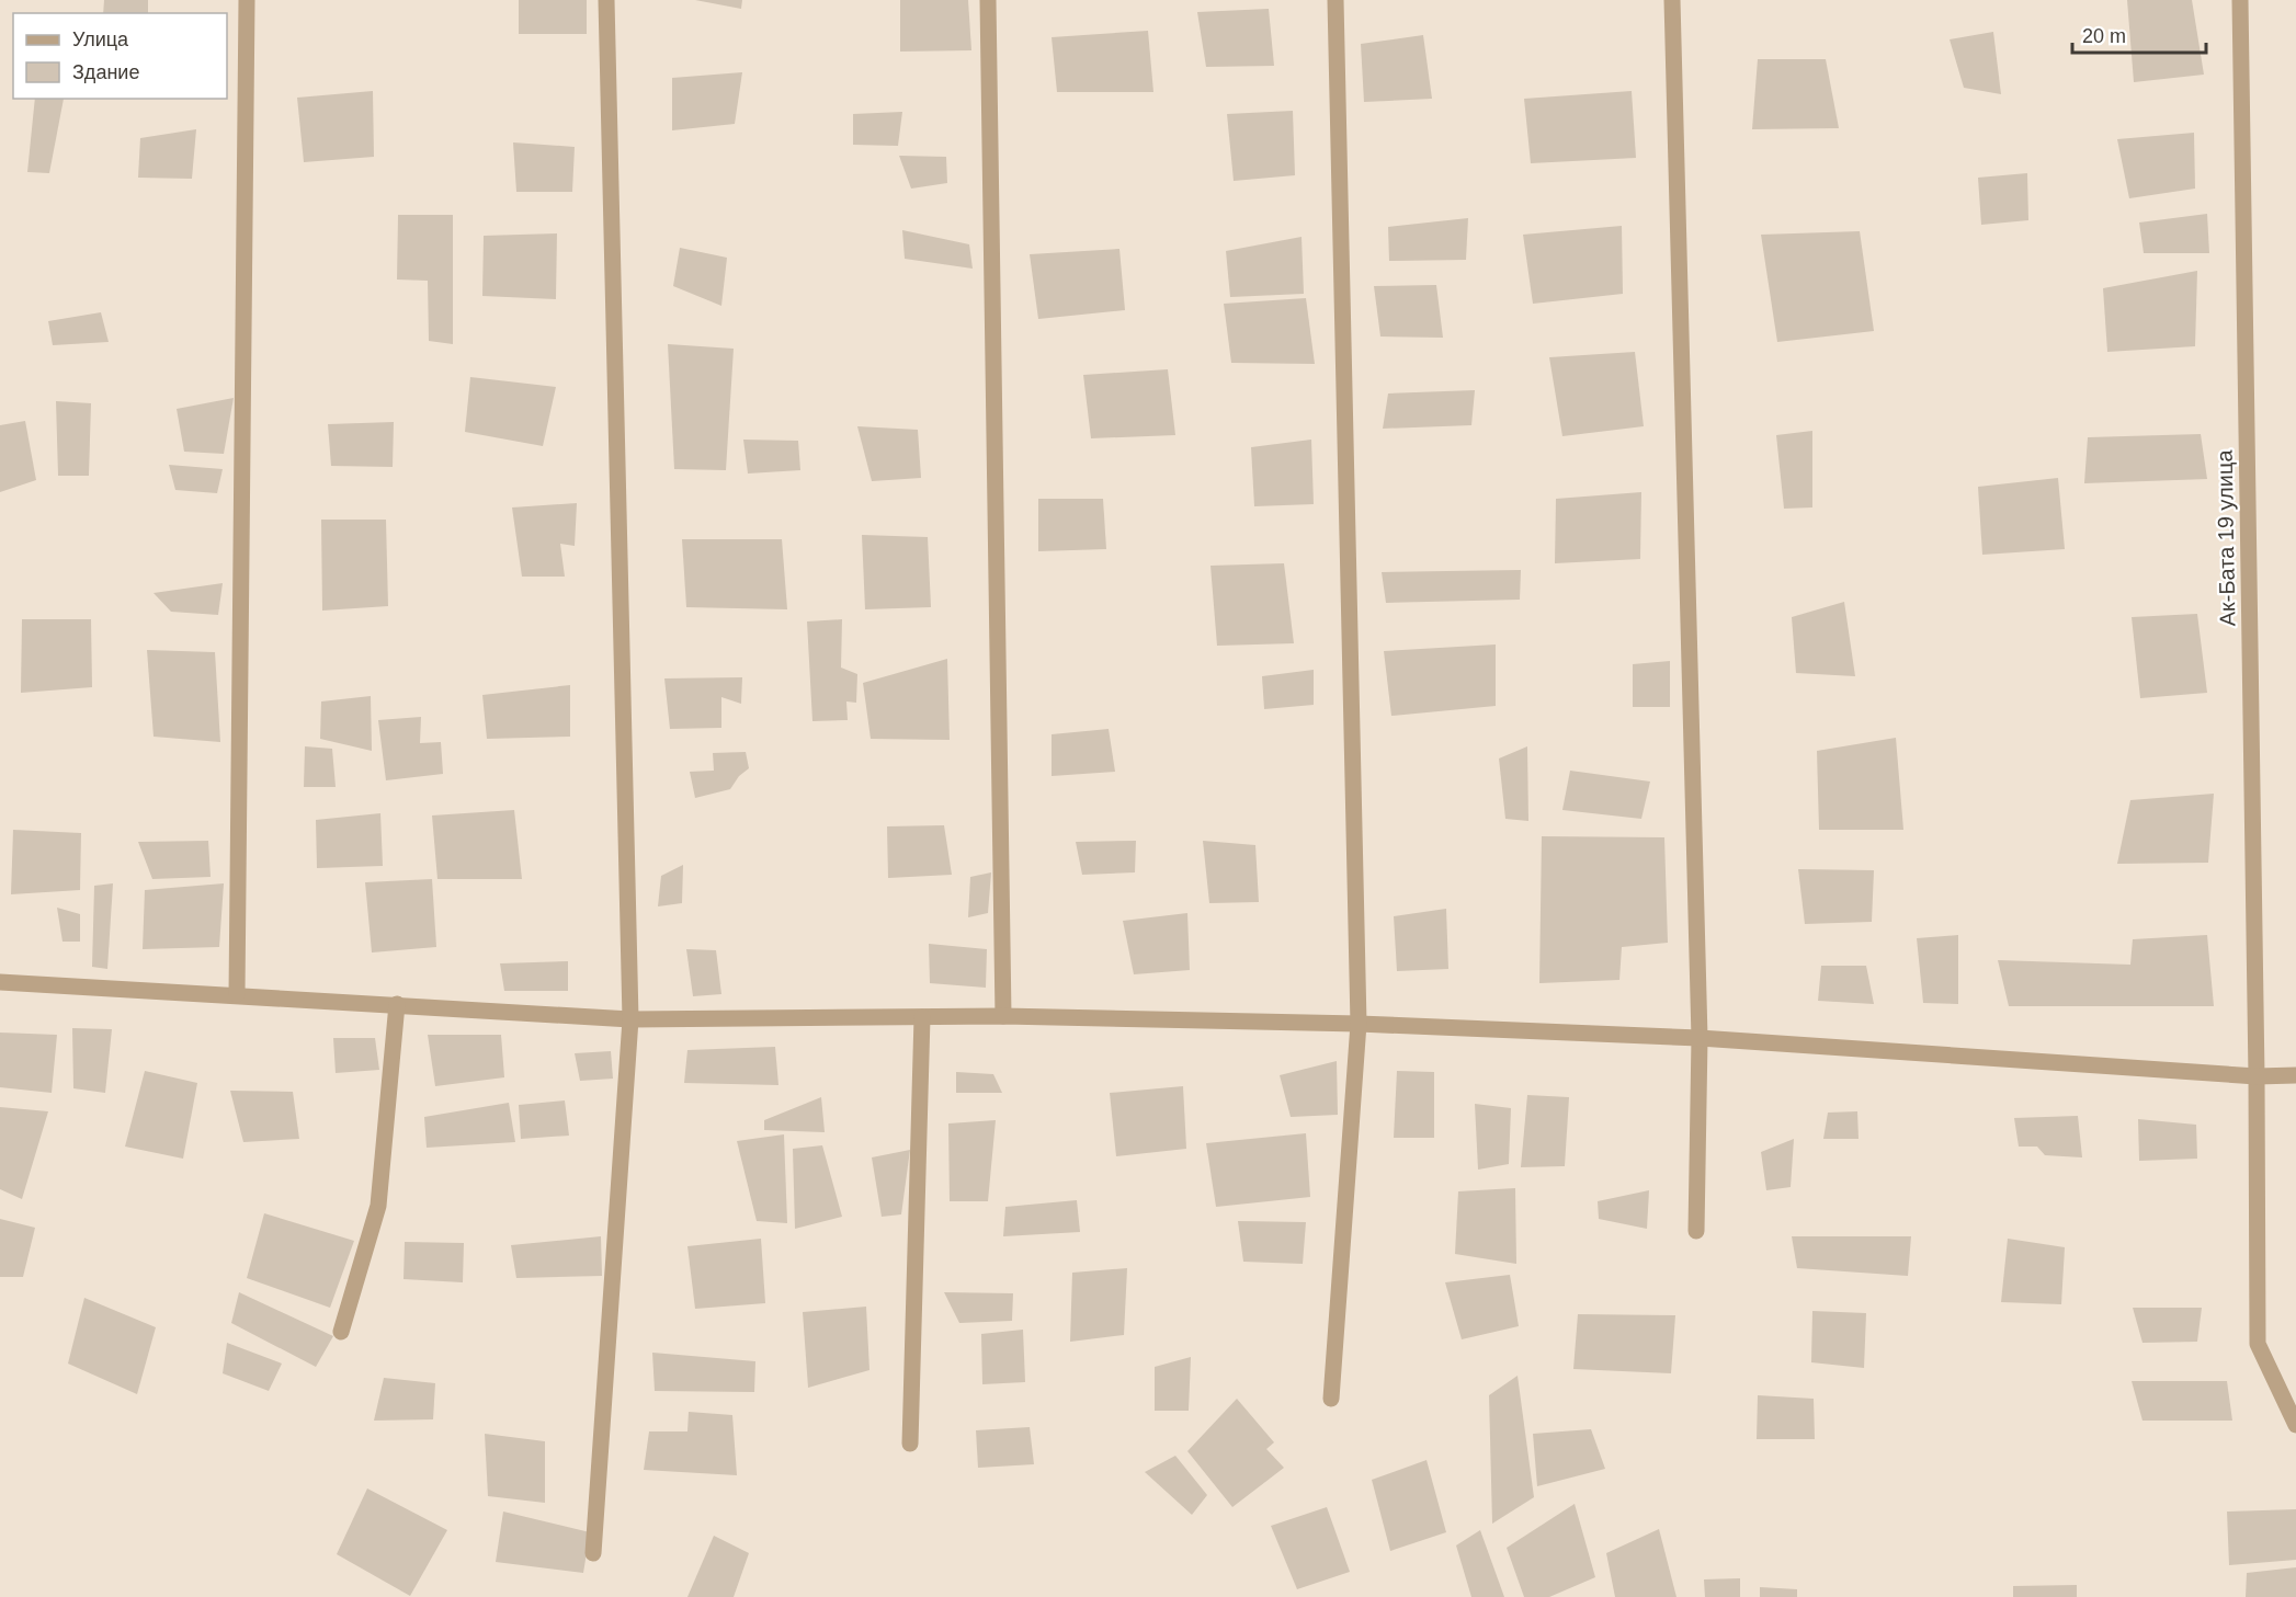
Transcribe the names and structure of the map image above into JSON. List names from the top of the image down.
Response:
{
  "streets": {
    "street": ["Ак-Бата 19 улица"]
  },
  "legend": ["Улица", "Здание"],
  "scale_bar": "20 m"
}
